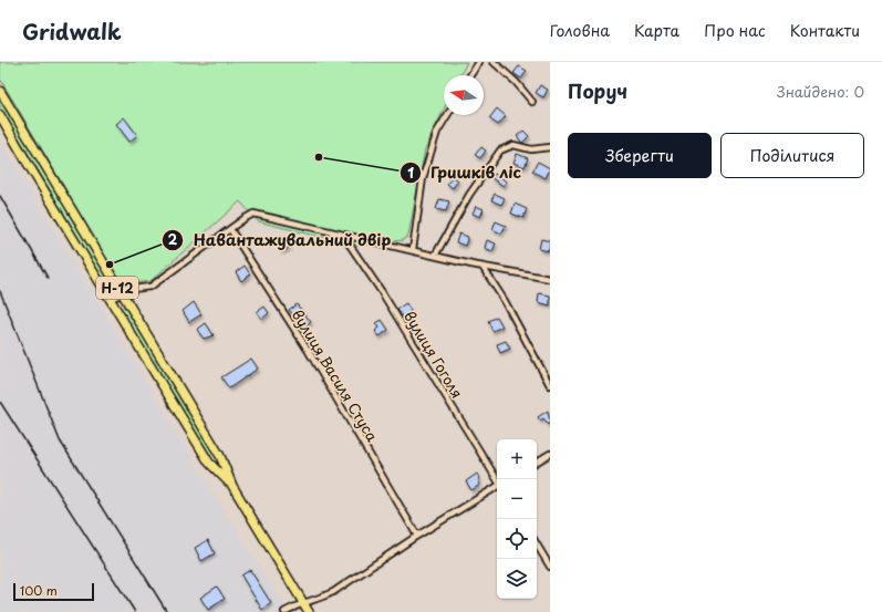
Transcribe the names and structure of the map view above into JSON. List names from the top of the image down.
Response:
{
  "streets": {
    "main road": ["Н-12"],
    "street": ["вулиця Гоголя", "вулиця Василя Стуса"]
  },
  "places": ["Гришків ліс", "Навантажувальний двір"],
  "scale_bar": "100 m",
  "north": "left",
  "page": {
    "header": "Gridwalk",
    "nav": [
      "Головна",
      "Карта",
      "Про нас",
      "Контакти"
    ],
    "heading": ["Поруч", "Знайдено: 0"],
    "buttons": ["Зберегти", "Поділитися"],
    "map_buttons": ["+", "−"],
    "scale": "100 m"
  }
}
